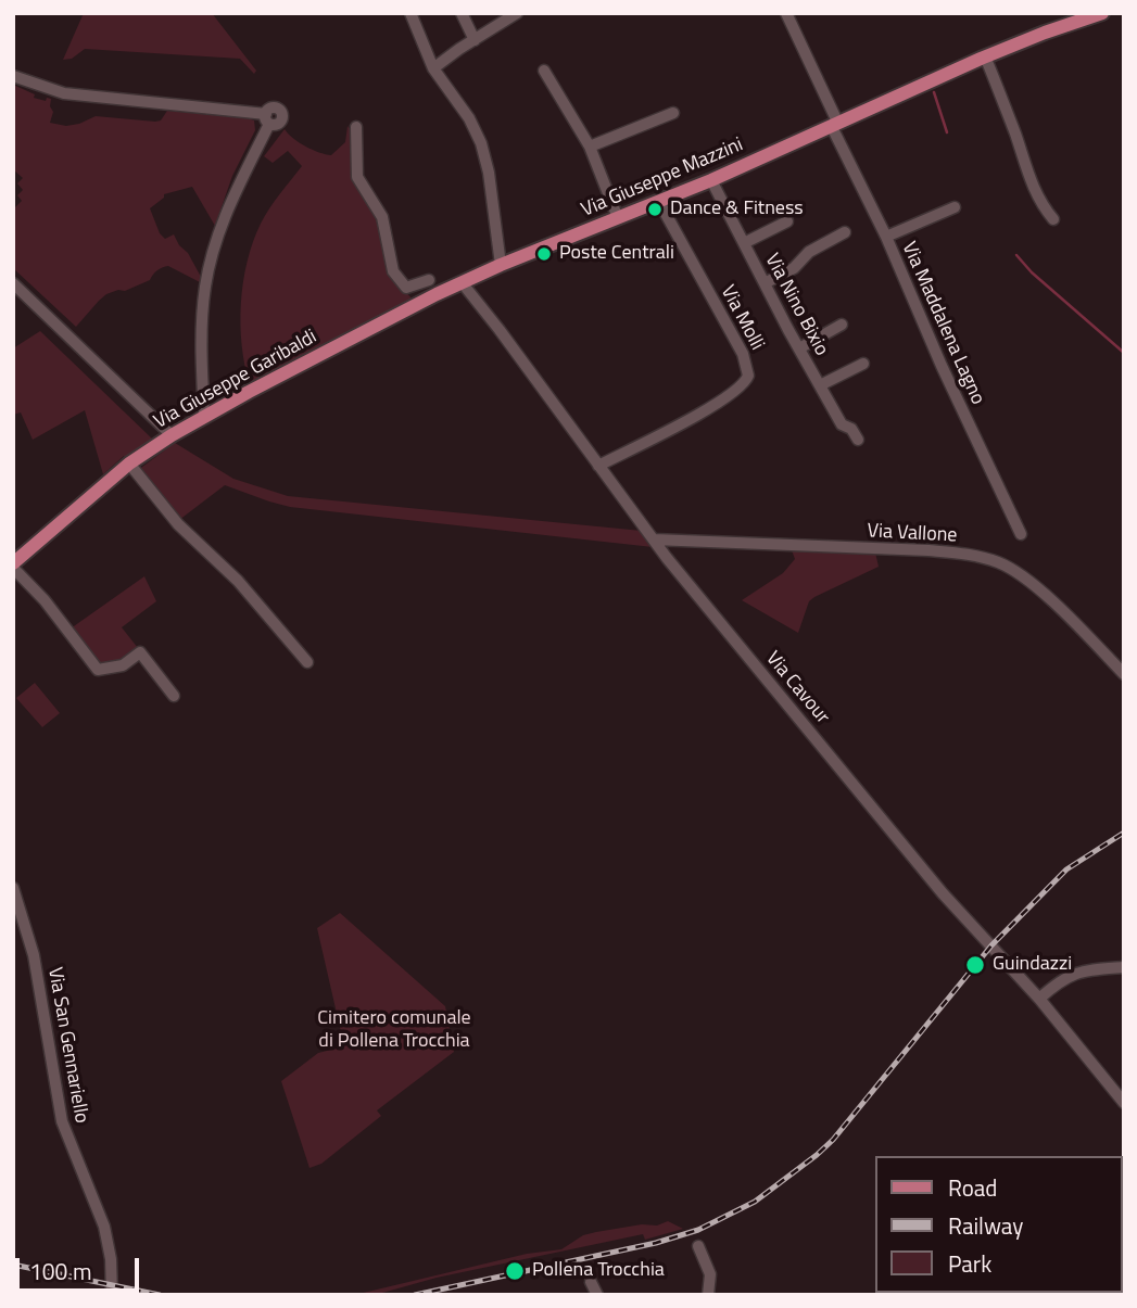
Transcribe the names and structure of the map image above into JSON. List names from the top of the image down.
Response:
{
  "streets": {
    "main road": ["Via Giuseppe Mazzini", "Via Giuseppe Garibaldi"],
    "street": [
      "Via Nino Bixio",
      "Via Molli",
      "Via Maddalena Lagno",
      "Via Vallone",
      "Via Cavour",
      "Via San Gennariello"
    ]
  },
  "crossings": [
    ["Via Giuseppe Mazzini", "Via Nino Bixio"],
    ["Via Giuseppe Mazzini", "Via Molli"],
    ["Via Giuseppe Mazzini", "Via Maddalena Lagno"],
    ["Via Giuseppe Mazzini", "Via Giuseppe Garibaldi"],
    ["Via Molli", "Via Cavour"],
    ["Via Giuseppe Garibaldi", "Via Cavour"],
    ["Via Vallone", "Via Cavour"]
  ],
  "parks": ["Cimitero comunale di Pollena Trocchia"],
  "places": [
    "Dance & Fitness",
    "Poste Centrali",
    "Guindazzi",
    "Pollena Trocchia"
  ],
  "legend": ["Road", "Railway", "Park"],
  "scale_bar": "100 m"
}
